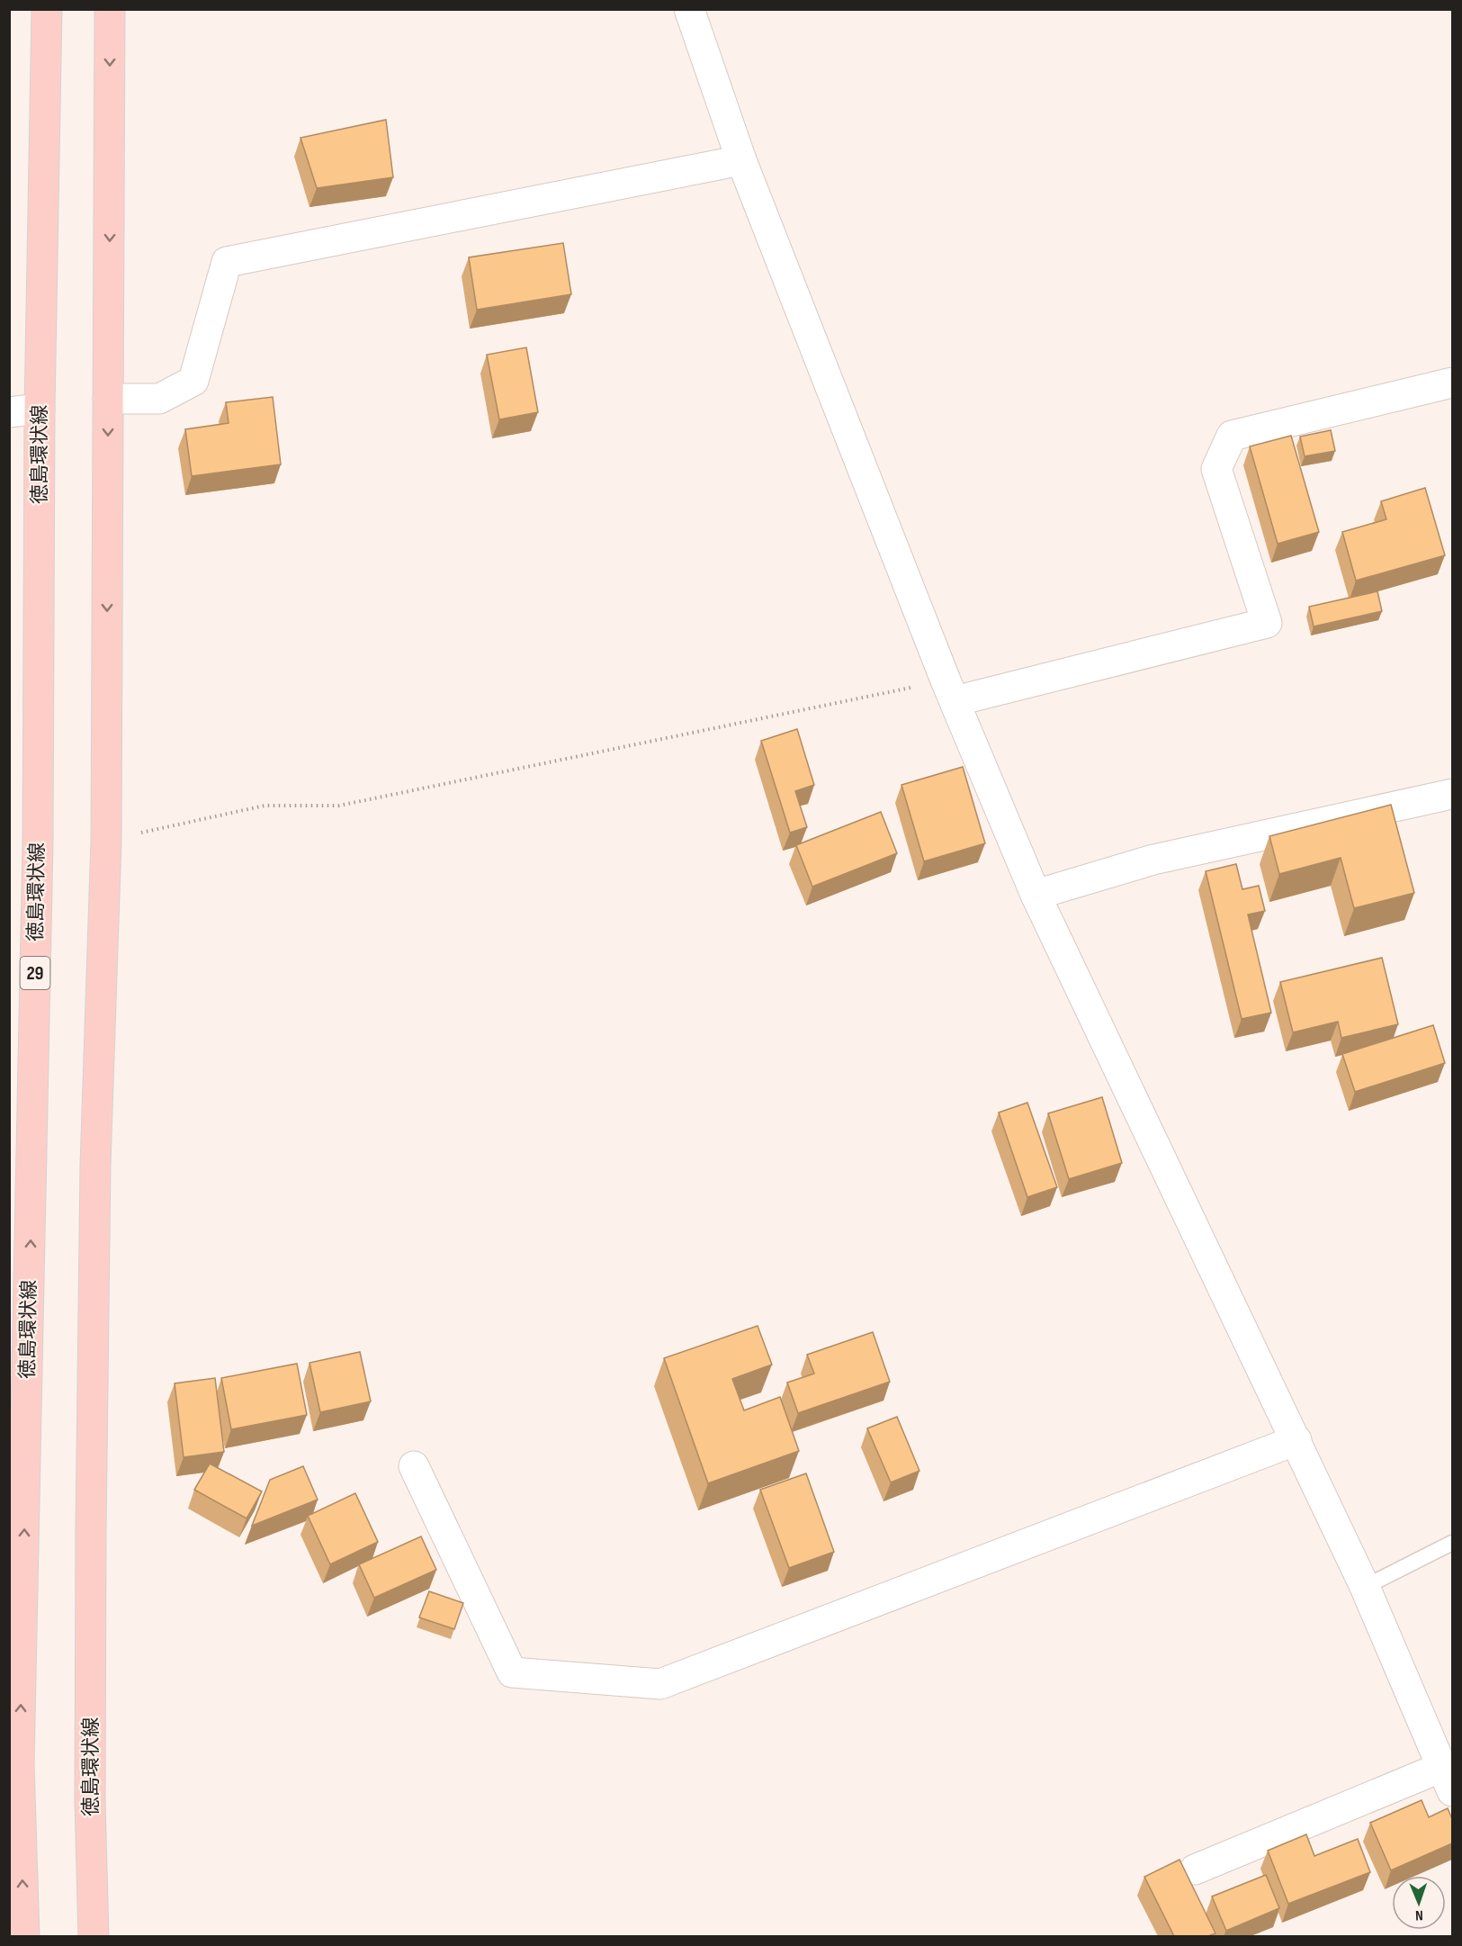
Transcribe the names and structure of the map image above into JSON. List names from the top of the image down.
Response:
{
  "streets": {
    "main road": ["徳島環状線", "29"]
  },
  "north": "bottom"
}
